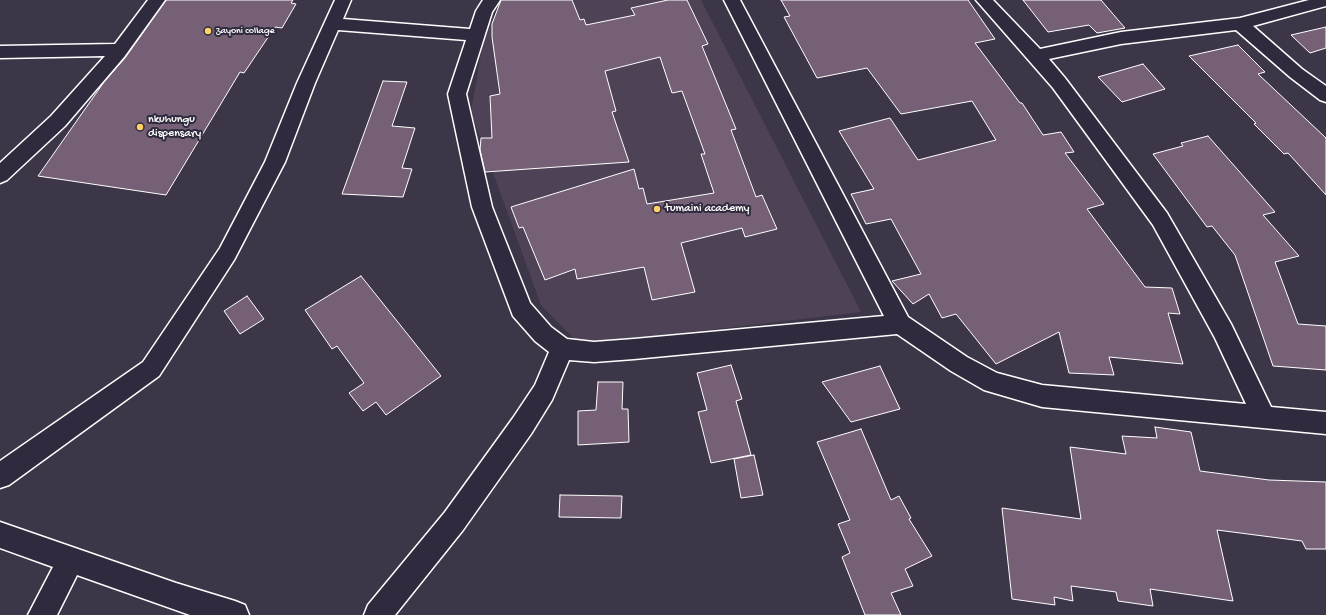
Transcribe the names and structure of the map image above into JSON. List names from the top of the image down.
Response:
{
  "places": ["zayoni collage", "nkuhungu dispensary", "tumaini academy"]
}
